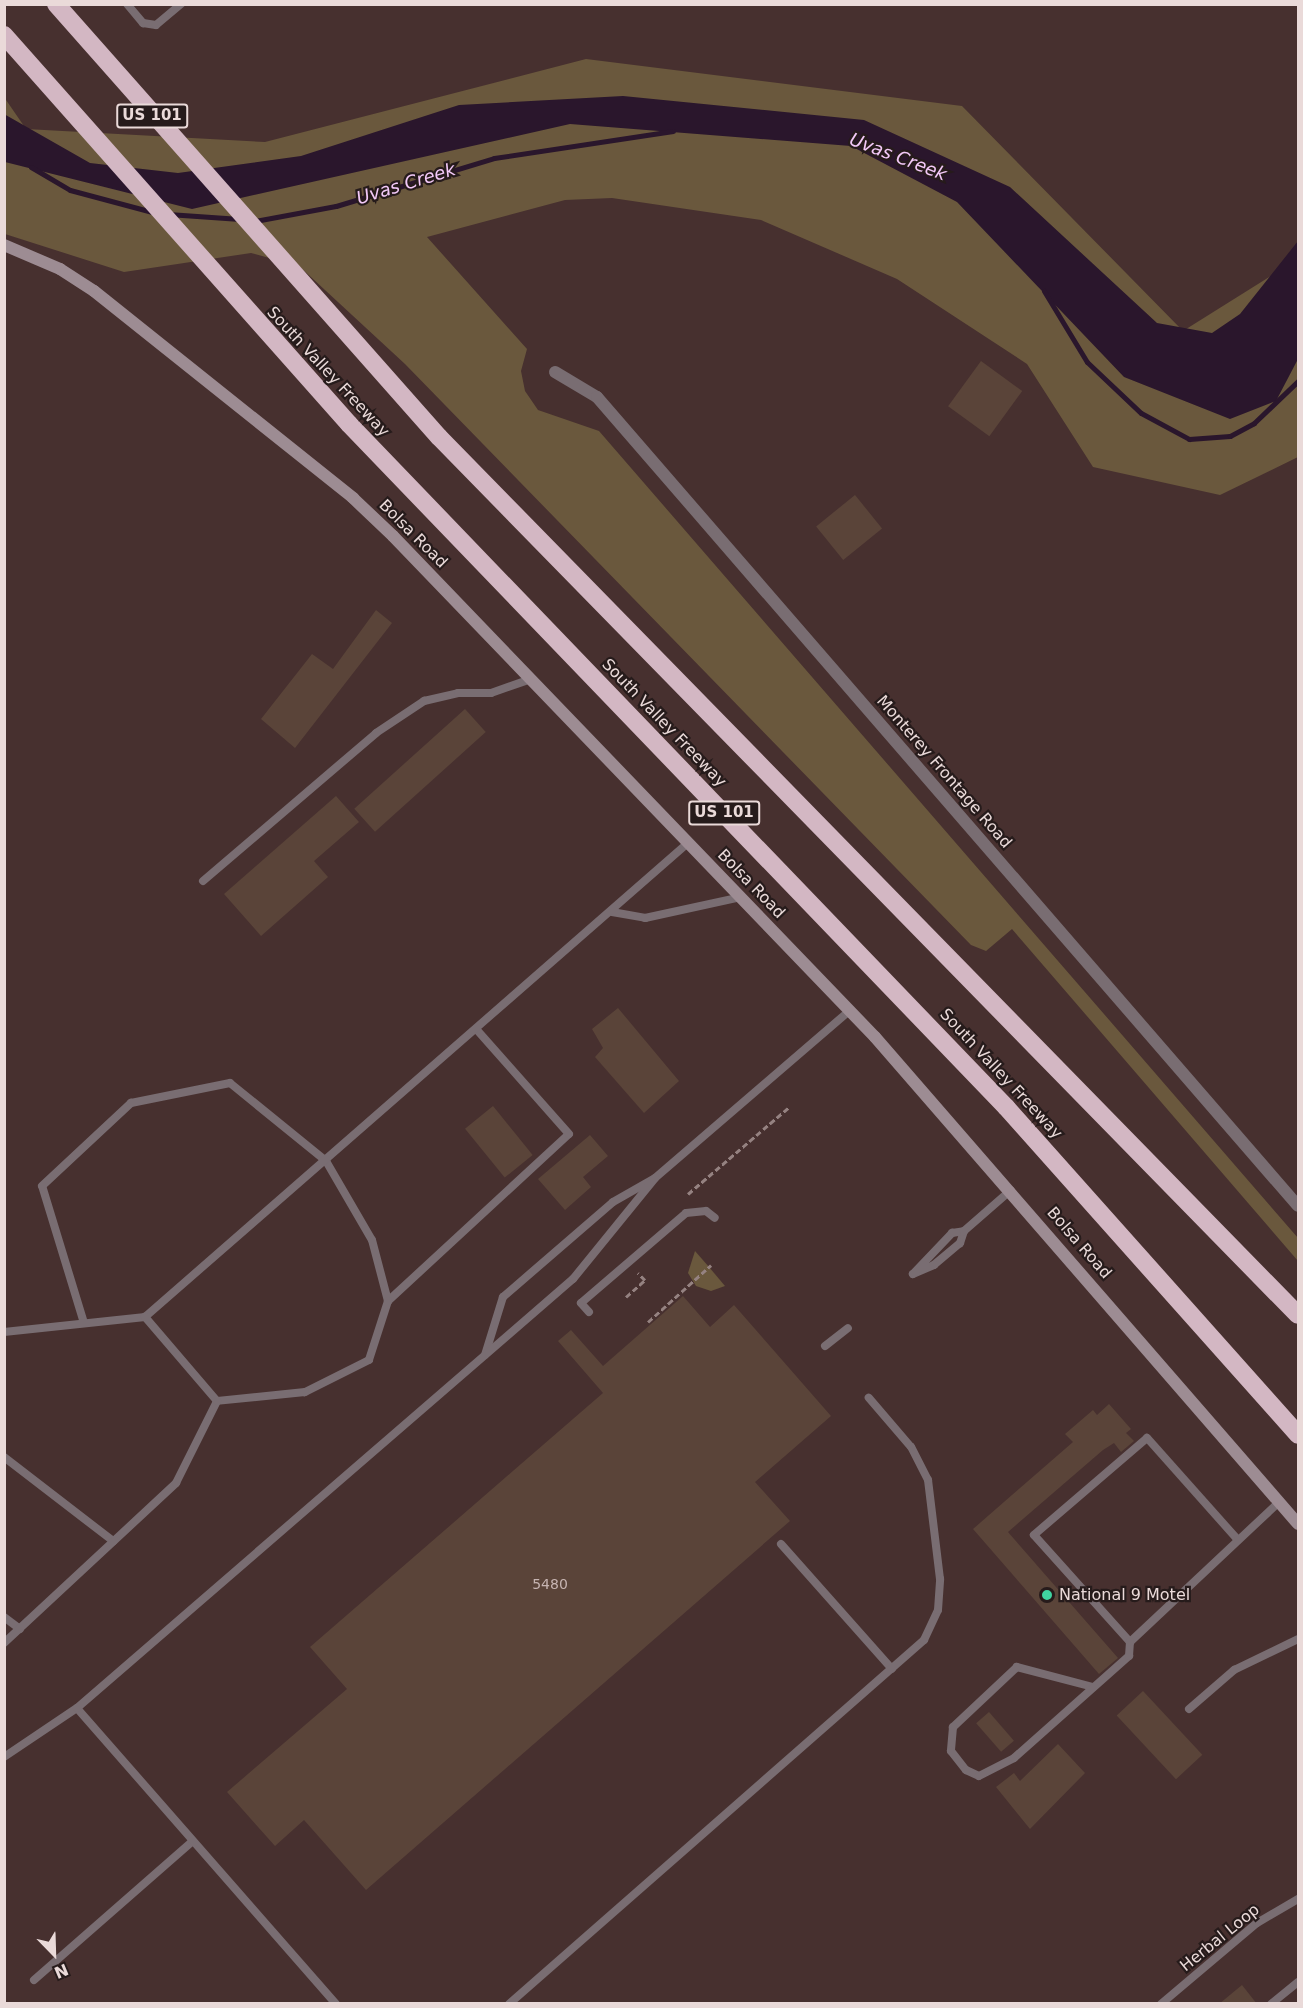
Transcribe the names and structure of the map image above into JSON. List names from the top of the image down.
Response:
{
  "streets": {
    "highway": ["US 101", "South Valley Freeway"],
    "main road": ["Bolsa Road"],
    "street": ["Monterey Frontage Road"],
    "lane": ["Herbal Loop"]
  },
  "water": ["Uvas Creek"],
  "places": ["National 9 Motel"],
  "house_numbers": ["5480"],
  "north": "bottom right"
}
